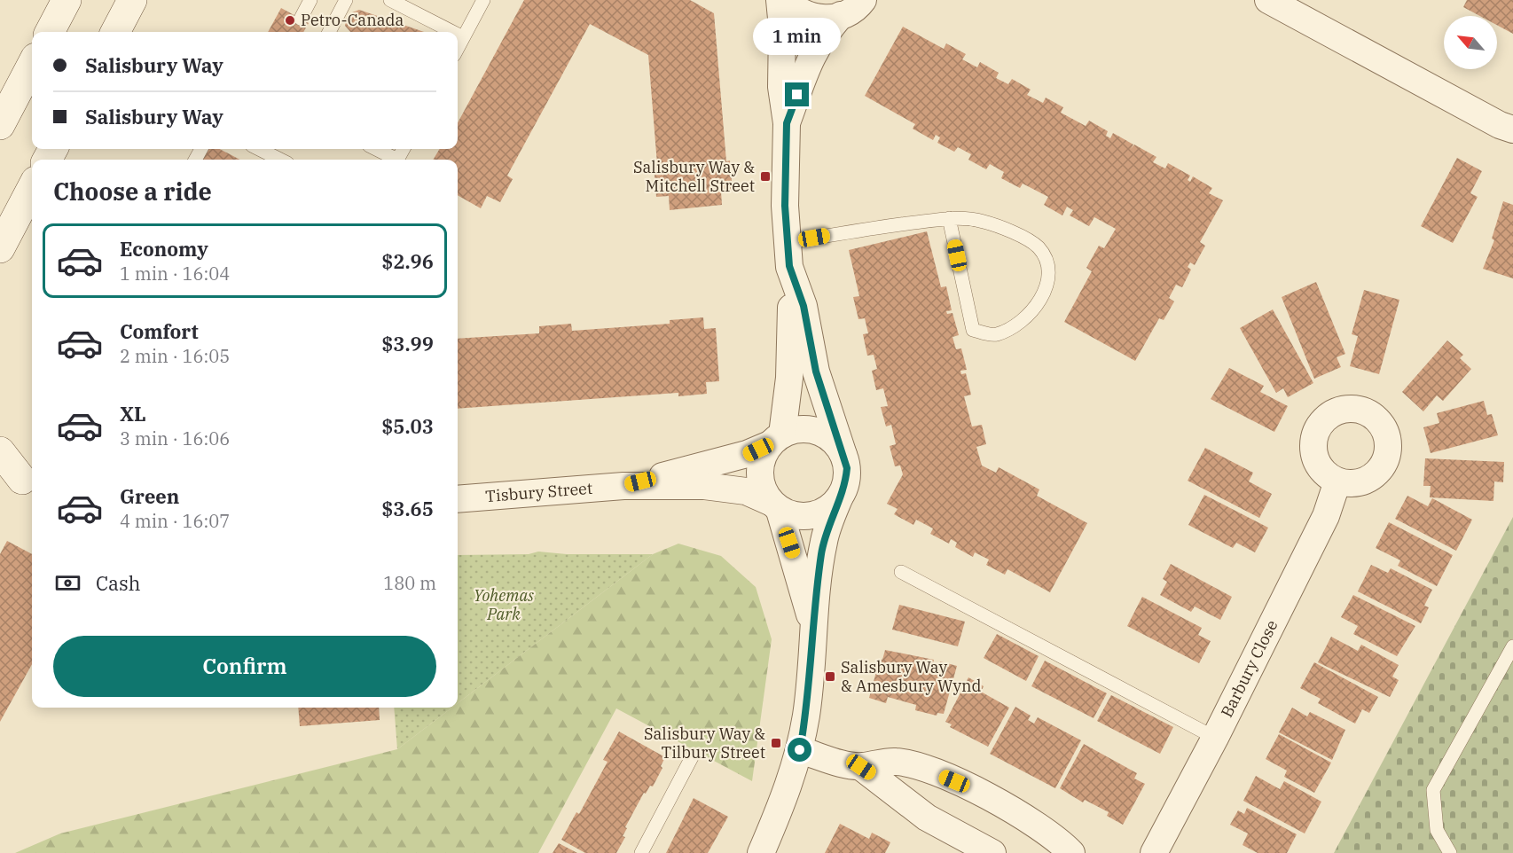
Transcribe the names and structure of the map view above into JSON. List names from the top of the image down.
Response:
{
  "streets": {
    "street": ["Tisbury Street", "Barbury Close"]
  },
  "parks": ["Yohemas Park"],
  "places": {
    "other": ["Petro-Canada"],
    "transit": ["Salisbury Way & Mitchell Street", "Salisbury Way & Amesbury Wynd", "Salisbury Way & Tilbury Street"]
  },
  "north": "top left",
  "page": {
    "bubble": "1 min",
    "banner": ["Salisbury Way", "Salisbury Way"],
    "heading": "Choose a ride",
    "list": [
      {
        "name": "Economy",
        "note": "1 min · 16:04",
        "value": "$2.96"
      },
      {
        "name": "Comfort",
        "note": "2 min · 16:05",
        "value": "$3.99"
      },
      {
        "name": "XL",
        "note": "3 min · 16:06",
        "value": "$5.03"
      },
      {
        "name": "Green",
        "note": "4 min · 16:07",
        "value": "$3.65"
      }
    ],
    "pay": ["Cash", "180 m"],
    "buttons": "Confirm"
  }
}
